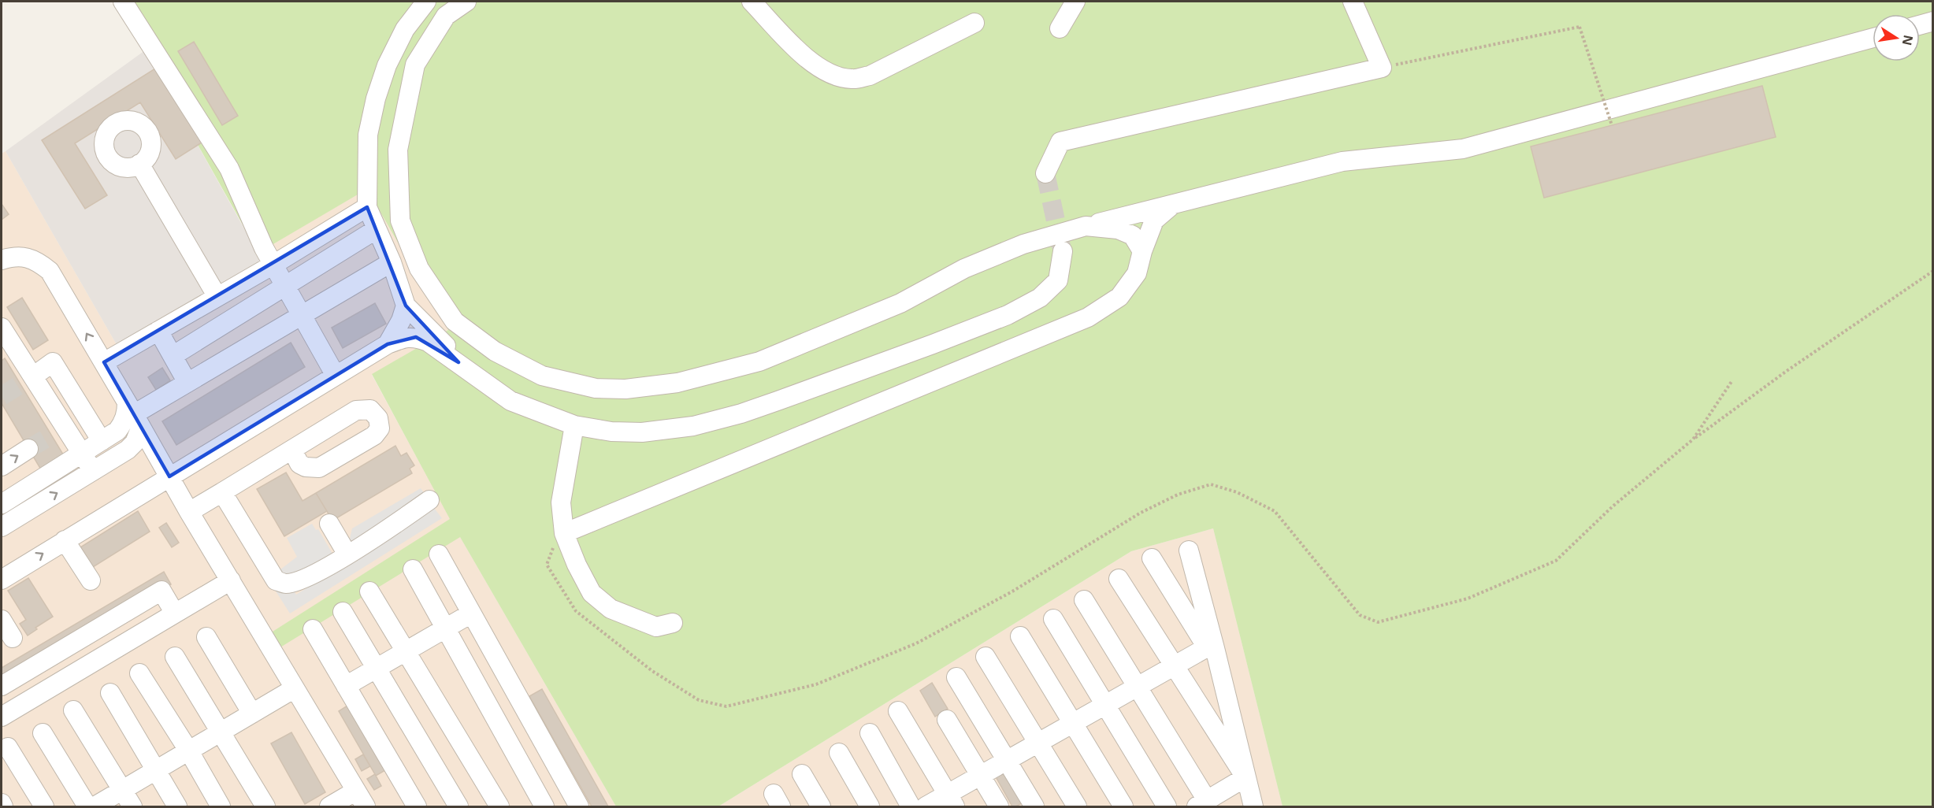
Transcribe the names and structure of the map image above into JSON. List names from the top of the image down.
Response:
{
  "north": "right"
}
